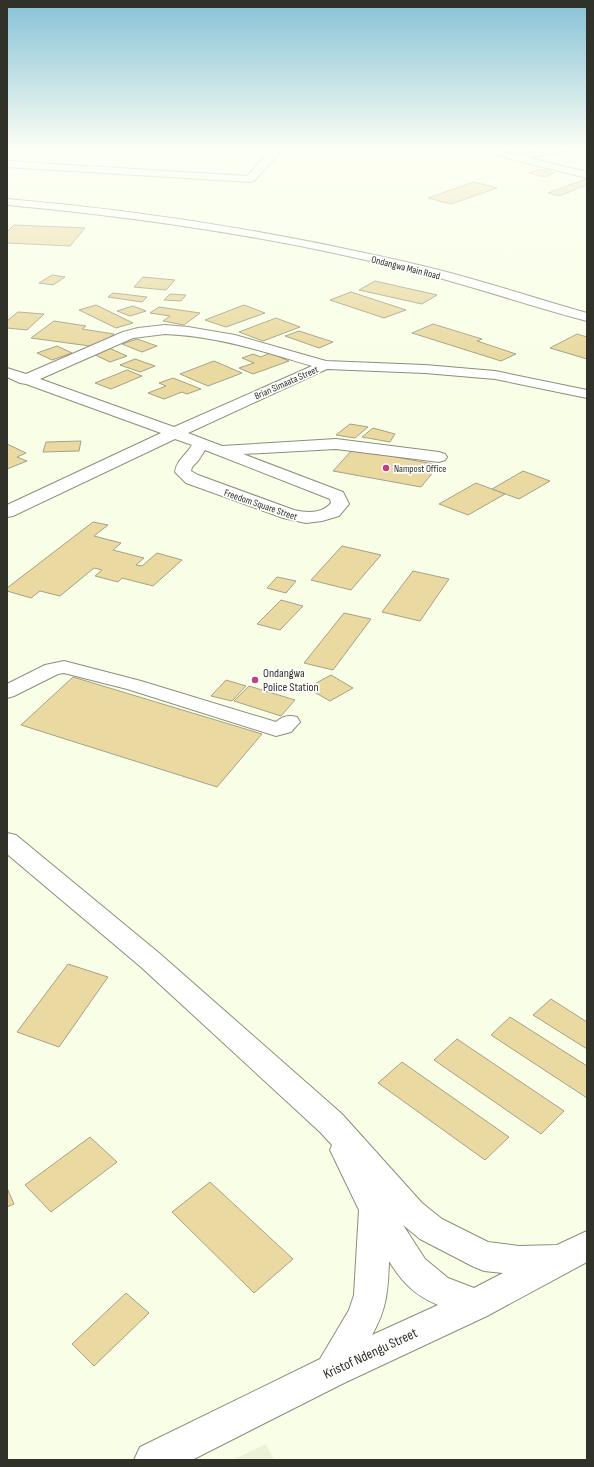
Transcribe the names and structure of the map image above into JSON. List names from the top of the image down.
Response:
{
  "streets": {
    "street": [
      "Ondangwa Main Road",
      "Brian Simaata Street",
      "Freedom Square Street",
      "Kristof Ndengu Street"
    ]
  },
  "crossings": [
    ["Brian Simaata Street", "Freedom Square Street"]
  ],
  "places": ["Nampost Office", "Ondangwa Police Station"]
}
